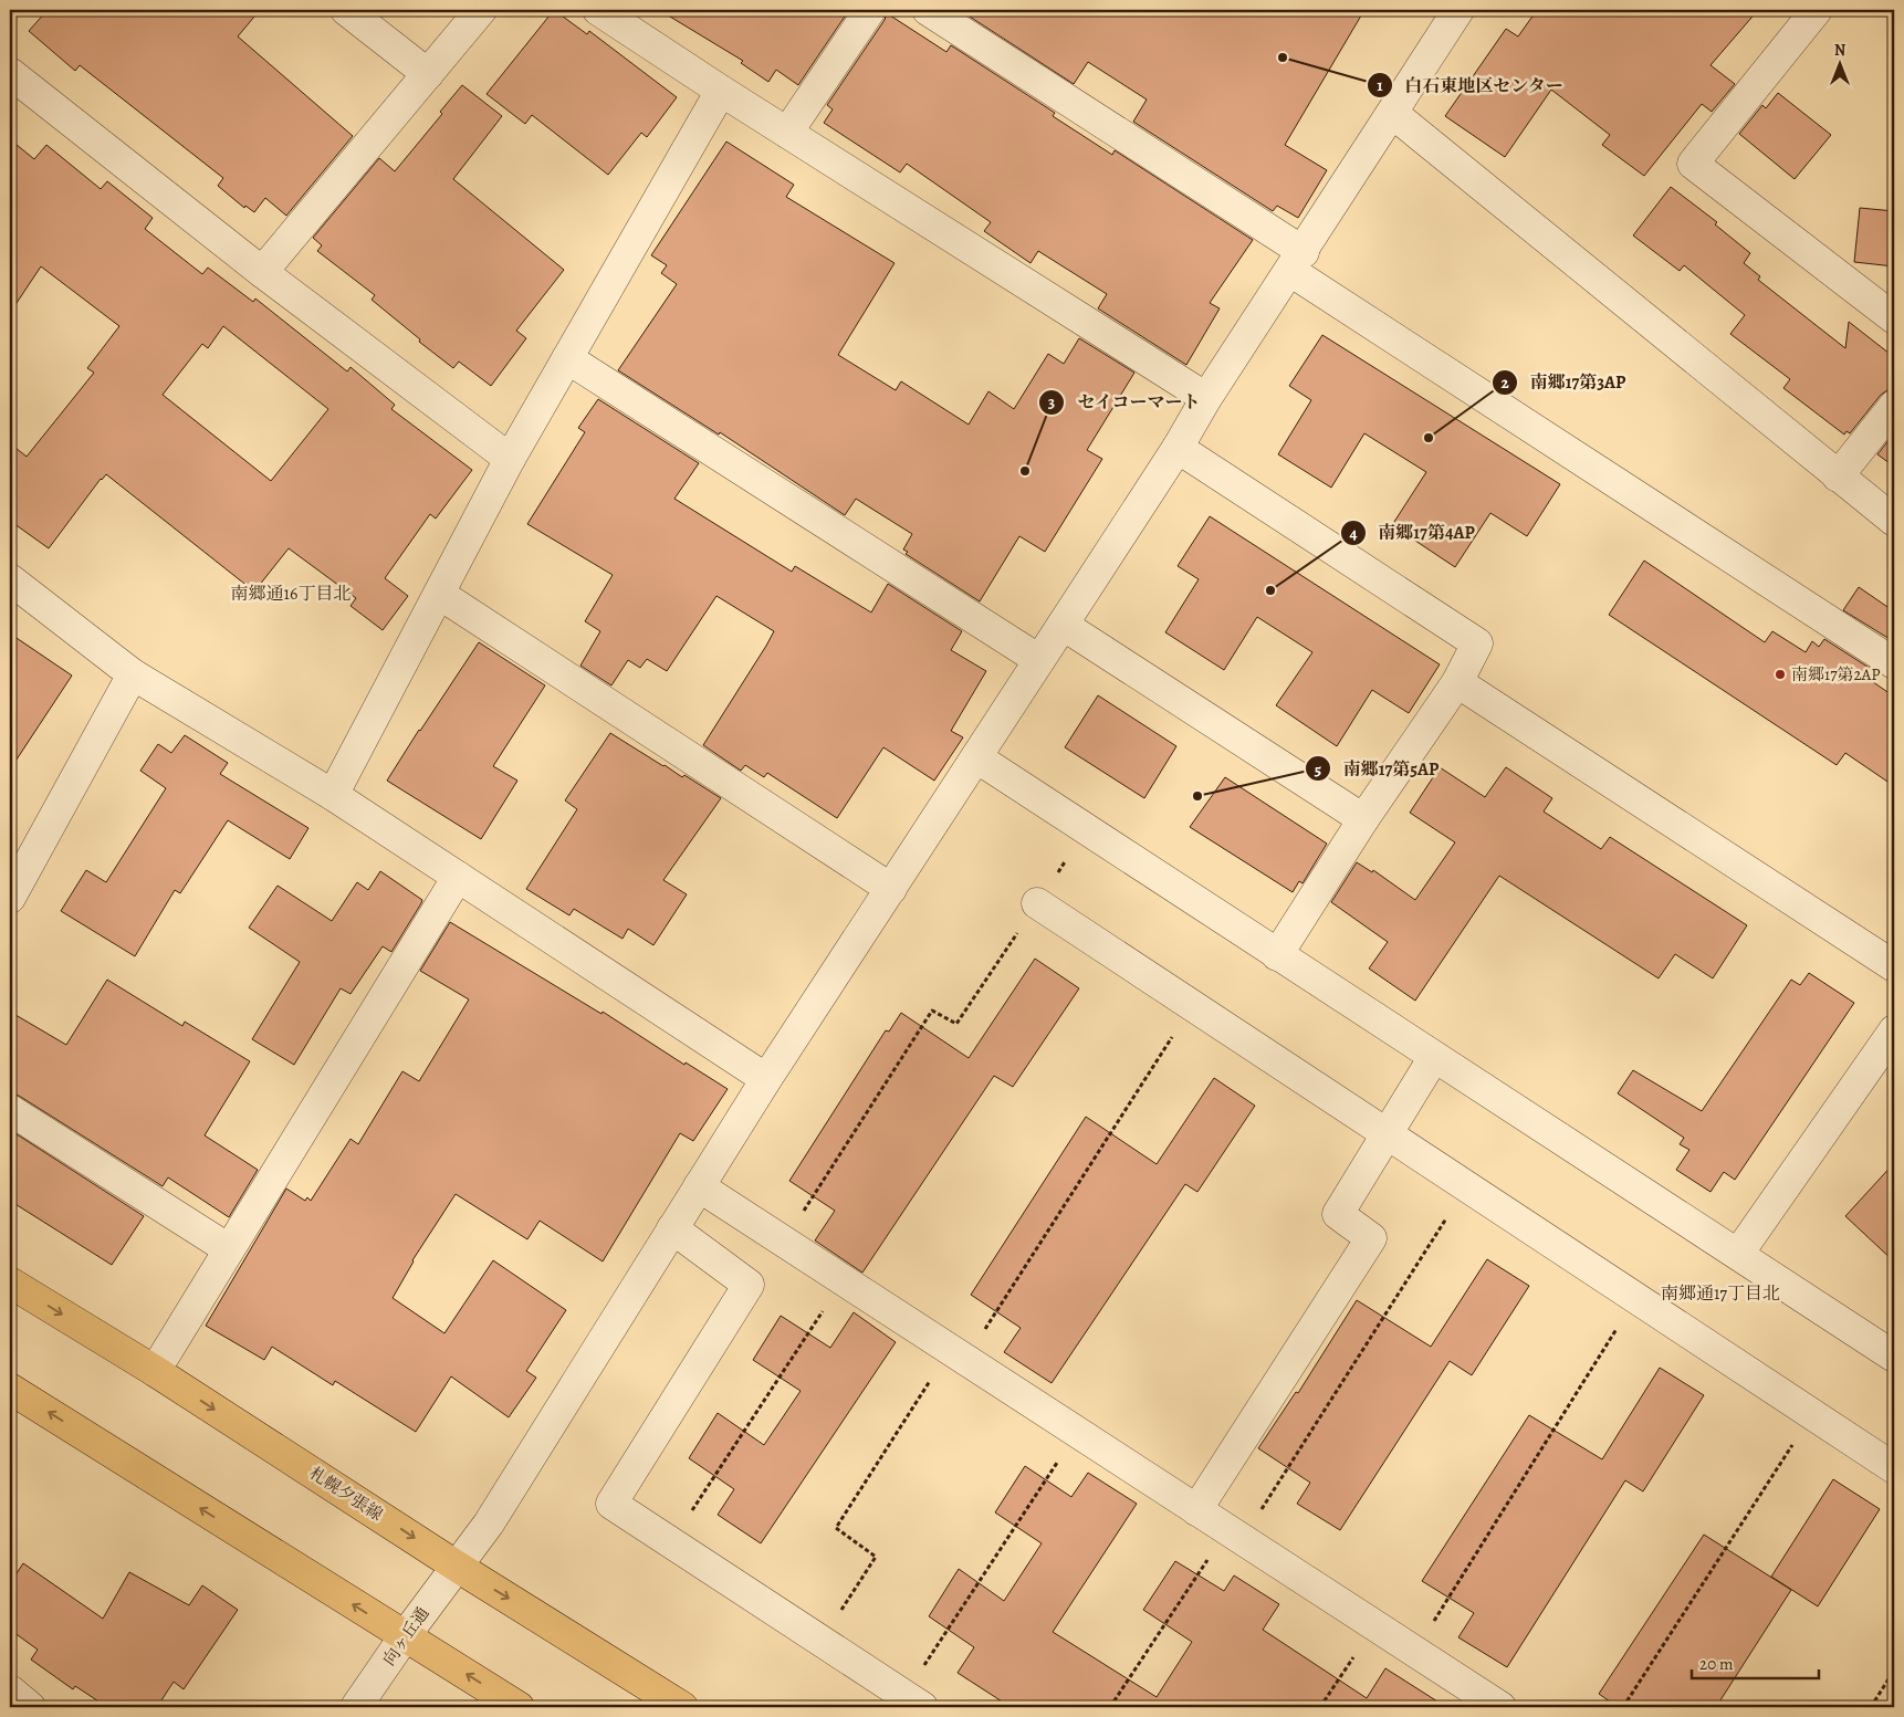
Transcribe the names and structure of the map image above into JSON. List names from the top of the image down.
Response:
{
  "streets": {
    "main road": ["札幌夕張線"],
    "street": ["向ヶ丘通"]
  },
  "crossings": [
    ["札幌夕張線", "向ヶ丘通"]
  ],
  "districts": ["南郷通16丁目北", "南郷通17丁目北"],
  "places": [
    "白石東地区センター",
    "南郷17第3AP",
    "セイコーマート",
    "南郷17第4AP",
    "南郷17第2AP",
    "南郷17第5AP"
  ],
  "scale_bar": "20 m",
  "north": "top"
}
